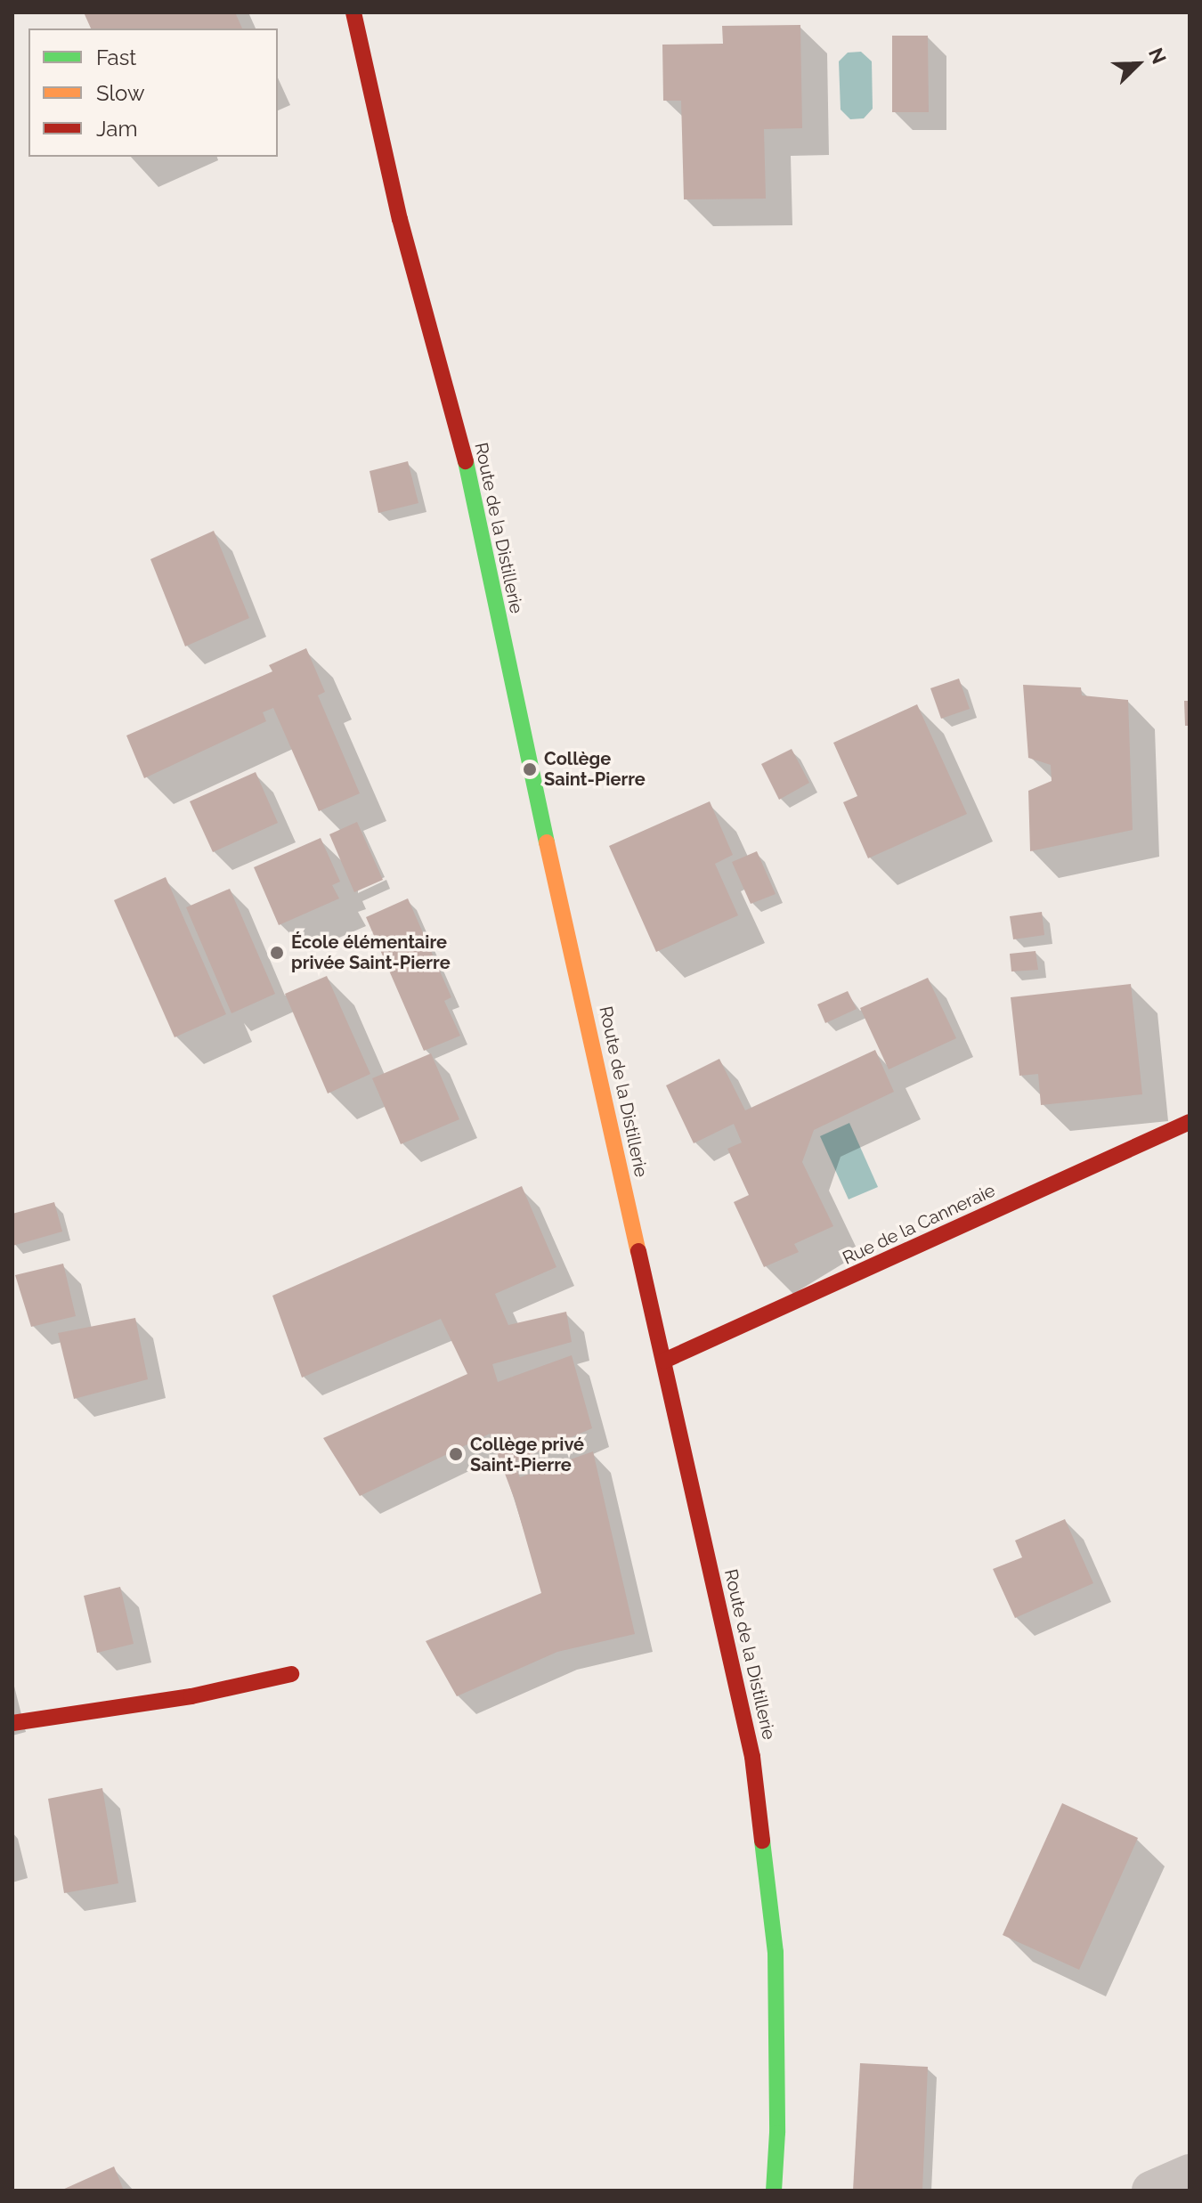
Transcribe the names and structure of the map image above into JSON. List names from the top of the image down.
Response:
{
  "streets": {
    "street": ["Route de la Distillerie", "Rue de la Canneraie"]
  },
  "crossings": [
    ["Route de la Distillerie", "Rue de la Canneraie"]
  ],
  "places": ["Collège Saint-Pierre", "École élémentaire privée Saint-Pierre", "Collège privé Saint-Pierre"],
  "legend": ["Fast", "Slow", "Jam"],
  "north": "top right"
}
